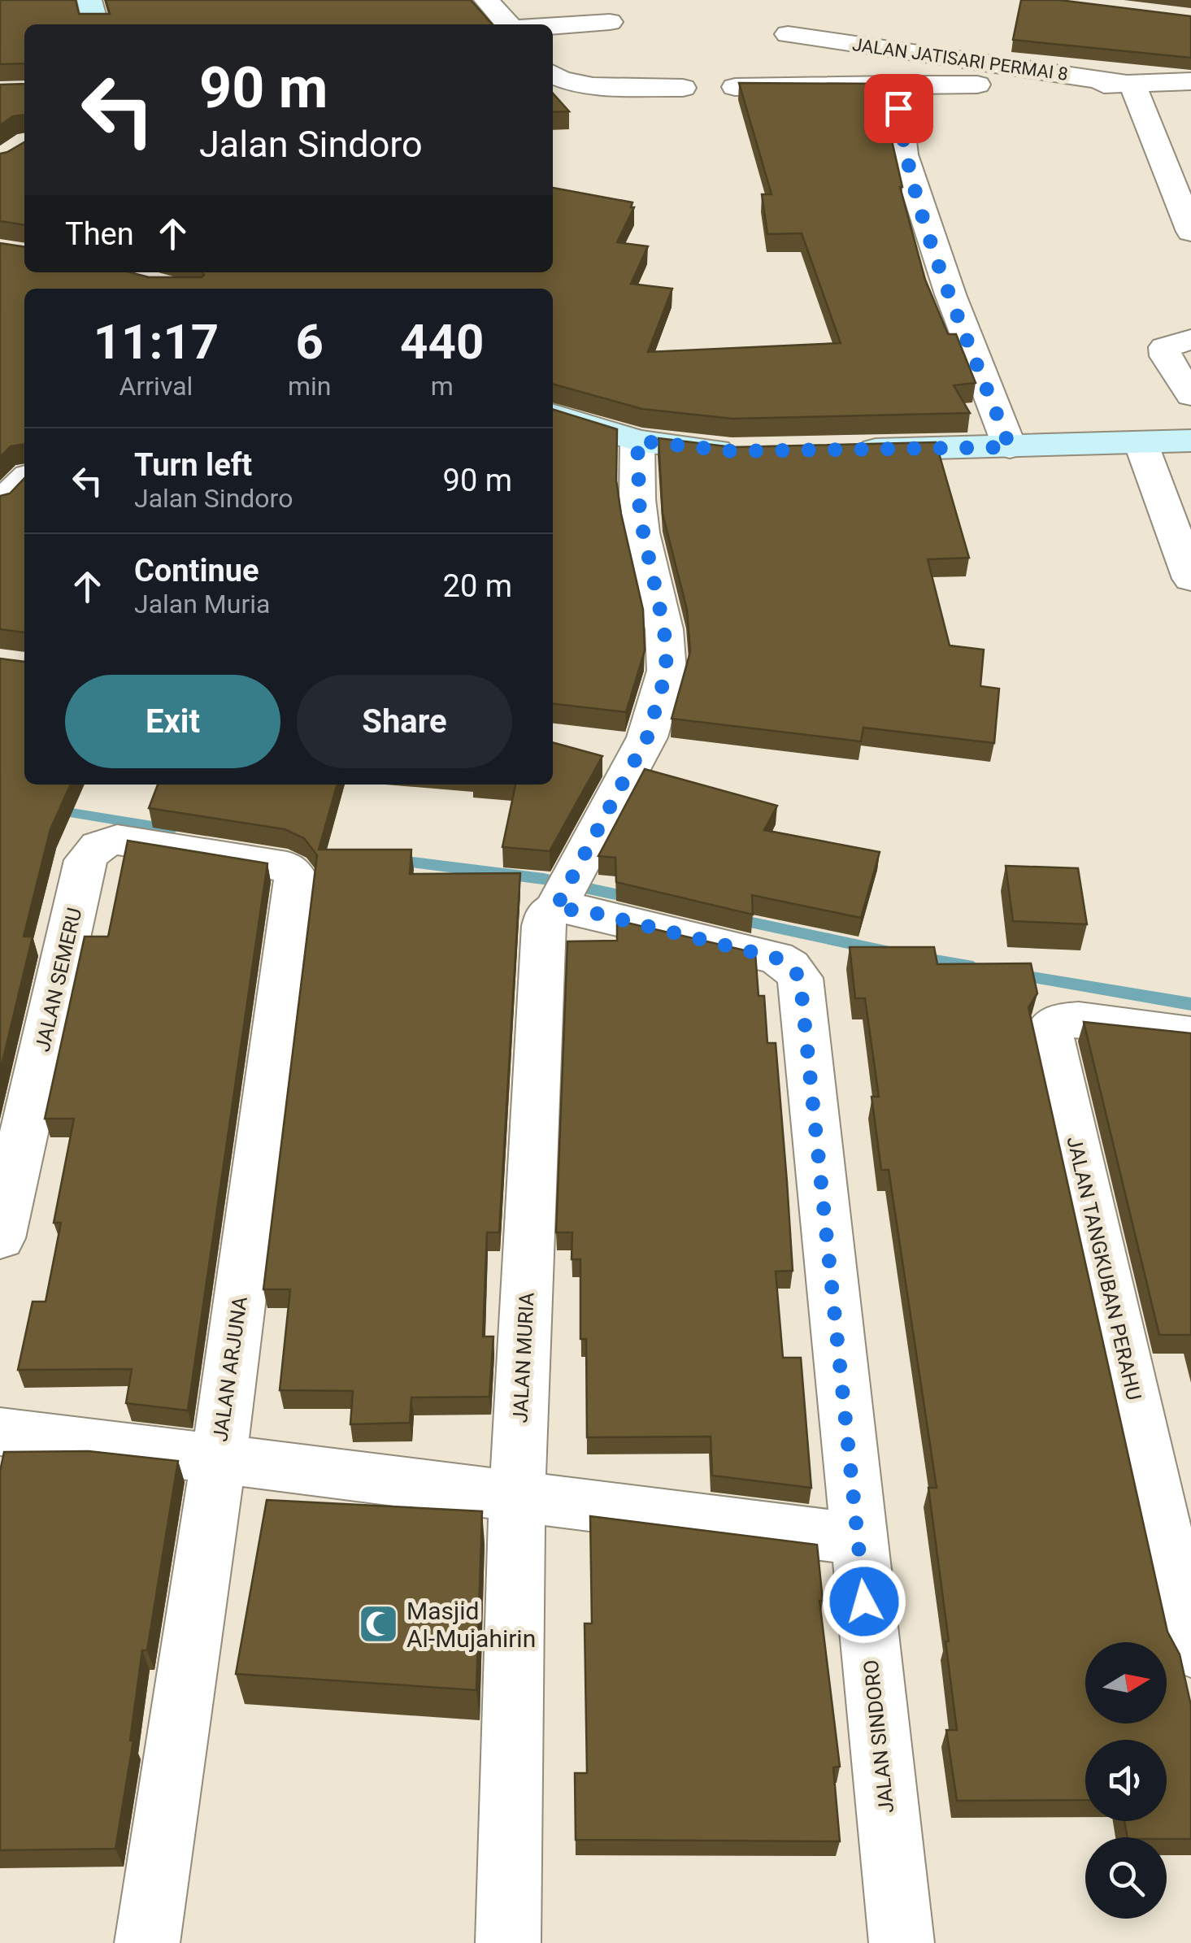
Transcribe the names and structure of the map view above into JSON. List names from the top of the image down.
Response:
{
  "streets": {
    "street": [
      "JALAN JATISARI PERMAI 8",
      "JALAN SEMERU",
      "JALAN TANGKUBAN PERAHU",
      "JALAN MURIA",
      "JALAN ARJUNA",
      "JALAN SINDORO"
    ]
  },
  "crossings": [
    ["JALAN SEMERU", "JALAN ARJUNA"],
    ["JALAN MURIA", "JALAN SINDORO"]
  ],
  "places": {
    "mosque": ["Masjid Al-Mujahirin"]
  },
  "north": "right",
  "page": {
    "turn": ["90 m", "Jalan Sindoro"],
    "then": "Then",
    "eta": [
      "11:17",
      "Arrival",
      "6",
      "min",
      "440",
      "m"
    ],
    "list": [
      {
        "name": "Turn left",
        "note": "Jalan Sindoro",
        "value": "90 m"
      },
      {
        "name": "Continue",
        "note": "Jalan Muria",
        "value": "20 m"
      }
    ],
    "buttons": ["Exit", "Share"]
  }
}
